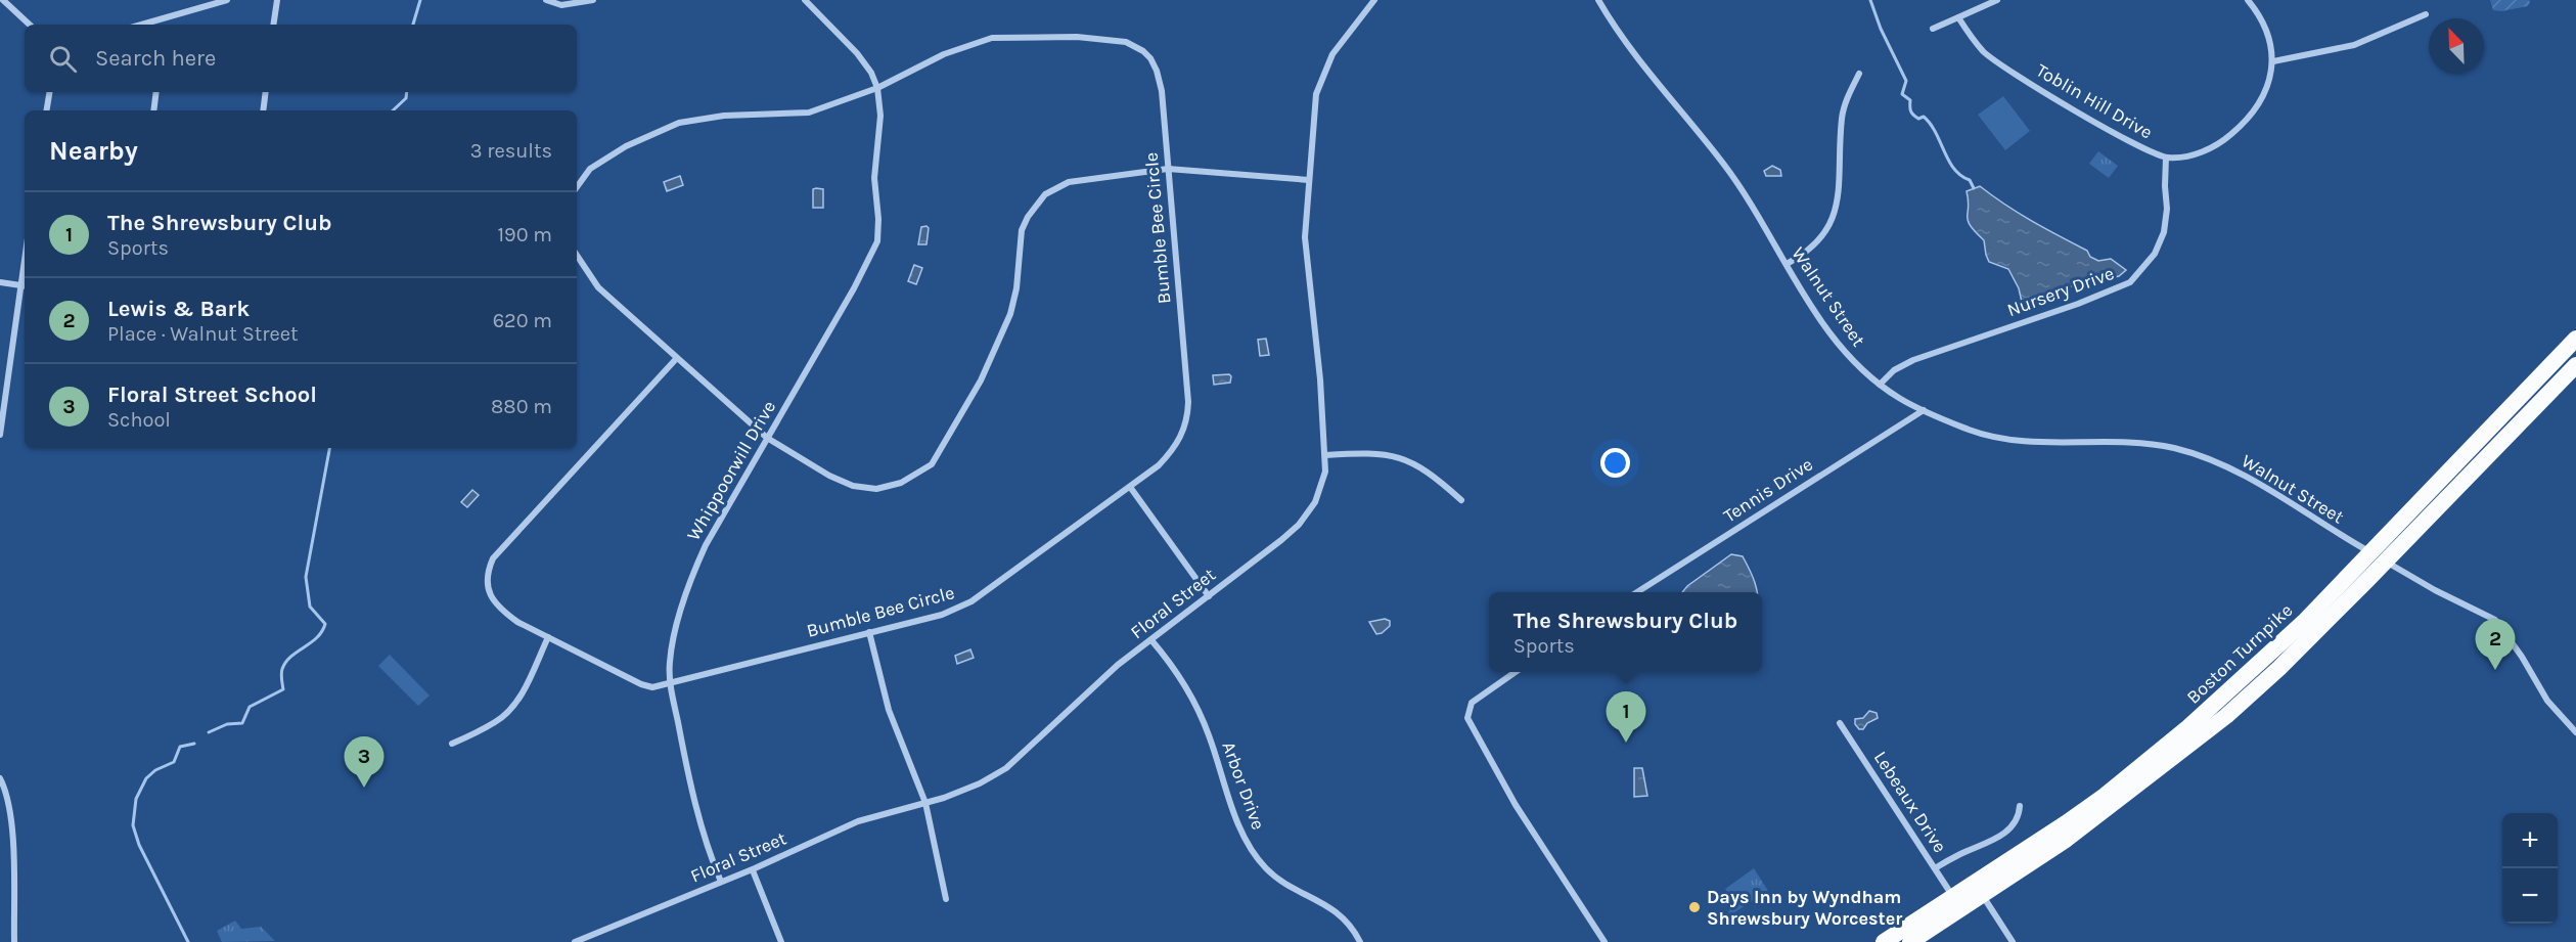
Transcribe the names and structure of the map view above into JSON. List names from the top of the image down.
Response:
{
  "streets": {
    "highway": ["Boston Turnpike"],
    "street": [
      "Toblin Hill Drive",
      "Bumble Bee Circle",
      "Nursery Drive",
      "Walnut Street",
      "Whippoorwill Drive",
      "Tennis Drive",
      "Floral Street",
      "Arbor Drive",
      "Lebeaux Drive"
    ]
  },
  "crossings": [
    ["Toblin Hill Drive", "Nursery Drive"],
    ["Bumble Bee Circle", "Whippoorwill Drive"],
    ["Nursery Drive", "Walnut Street"],
    ["Walnut Street", "Tennis Drive"],
    ["Walnut Street", "Boston Turnpike"],
    ["Whippoorwill Drive", "Floral Street"],
    ["Floral Street", "Arbor Drive"],
    ["Boston Turnpike", "Lebeaux Drive"]
  ],
  "places": ["Days Inn by Wyndham Shrewsbury Worcester"],
  "north": "top left",
  "page": {
    "search": "Search here",
    "heading": ["Nearby", "3 results"],
    "list": [
      {
        "mark": "1",
        "name": "The Shrewsbury Club",
        "note": "Sports",
        "value": "190 m"
      },
      {
        "mark": "2",
        "name": "Lewis & Bark",
        "note": "Place · Walnut Street",
        "value": "620 m"
      },
      {
        "mark": "3",
        "name": "Floral Street School",
        "note": "School",
        "value": "880 m"
      }
    ],
    "popup": ["The Shrewsbury Club", "Sports"],
    "pins": ["2", "1", "3"],
    "map_buttons": ["+", "−"]
  }
}
